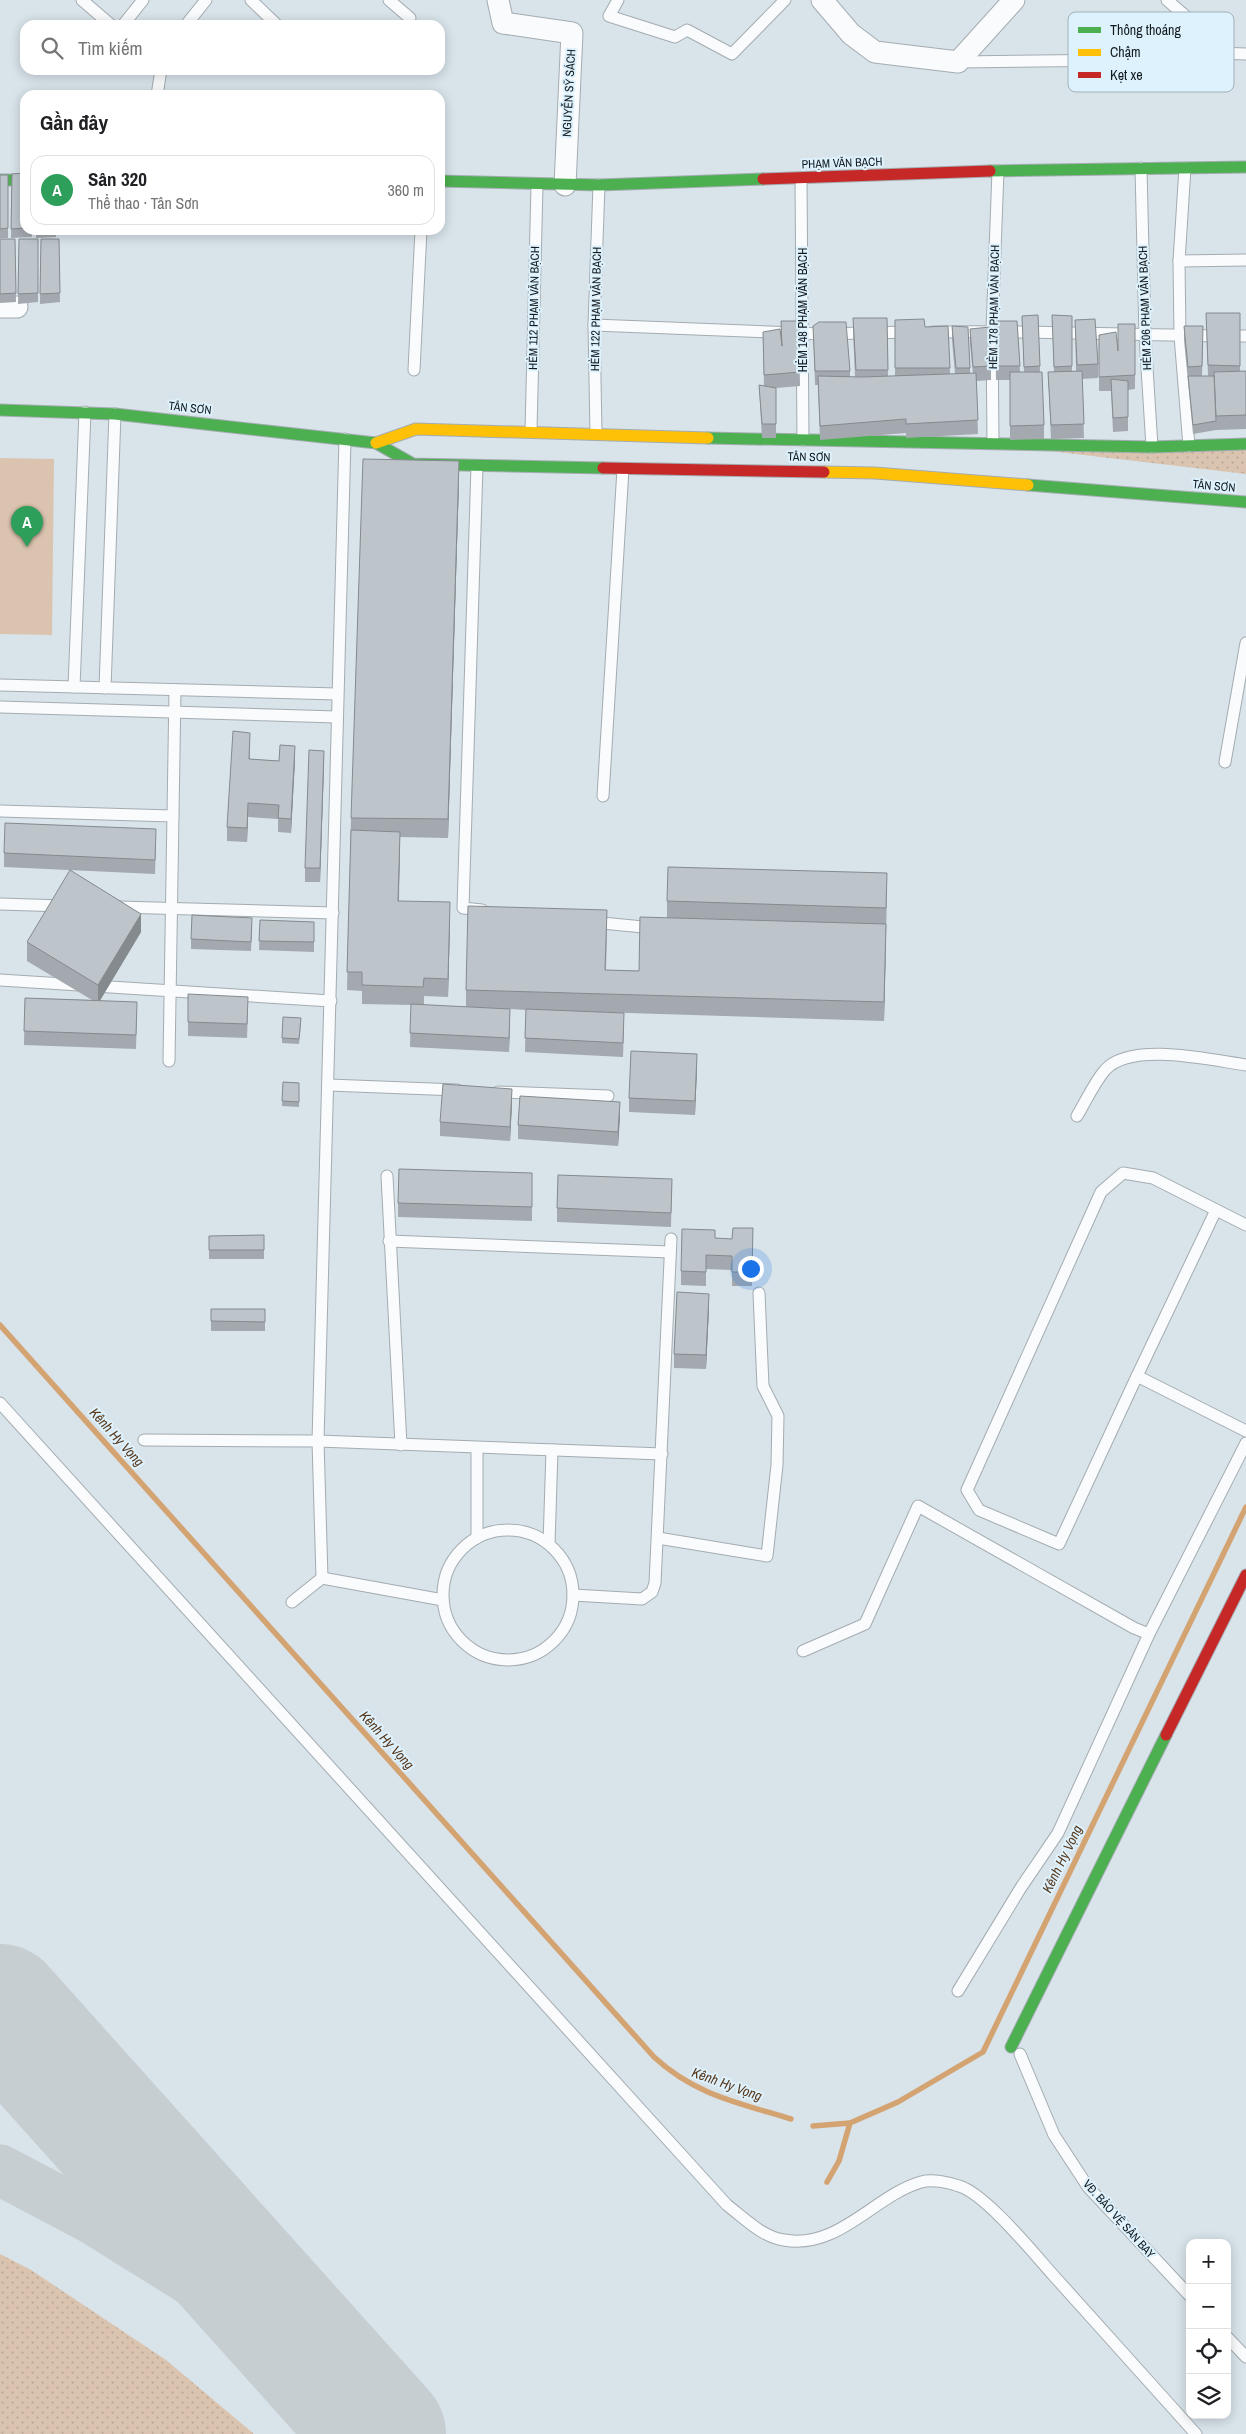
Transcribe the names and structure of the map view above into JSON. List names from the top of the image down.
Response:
{
  "streets": {
    "street": ["NGUYỄN SỸ SÁCH", "PHẠM VĂN BẠCH", "TÂN SƠN"],
    "lane": [
      "HẺM 178 PHẠM VĂN BẠCH",
      "HẺM 112 PHẠM VĂN BẠCH",
      "HẺM 206 PHẠM VĂN BẠCH",
      "HẺM 122 PHẠM VĂN BẠCH",
      "HẺM 148 PHẠM VĂN BẠCH",
      "VĐ. BẢO VỆ SÂN BAY"
    ]
  },
  "crossings": [
    ["NGUYỄN SỸ SÁCH", "PHẠM VĂN BẠCH"],
    ["PHẠM VĂN BẠCH", "HẺM 178 PHẠM VĂN BẠCH"],
    ["PHẠM VĂN BẠCH", "HẺM 112 PHẠM VĂN BẠCH"],
    ["PHẠM VĂN BẠCH", "HẺM 206 PHẠM VĂN BẠCH"],
    ["PHẠM VĂN BẠCH", "HẺM 122 PHẠM VĂN BẠCH"],
    ["PHẠM VĂN BẠCH", "HẺM 148 PHẠM VĂN BẠCH"],
    ["HẺM 178 PHẠM VĂN BẠCH", "TÂN SƠN"],
    ["HẺM 112 PHẠM VĂN BẠCH", "TÂN SƠN"],
    ["HẺM 206 PHẠM VĂN BẠCH", "TÂN SƠN"],
    ["HẺM 122 PHẠM VĂN BẠCH", "TÂN SƠN"],
    ["HẺM 148 PHẠM VĂN BẠCH", "TÂN SƠN"]
  ],
  "water": ["Kênh Hy Vọng"],
  "legend": ["Thông thoáng", "Chậm", "Kẹt xe"],
  "page": {
    "search": "Tìm kiếm",
    "heading": "Gần đây",
    "list": [
      {
        "mark": "A",
        "name": "Sân 320",
        "note": "Thể thao · Tân Sơn",
        "value": "360 m"
      }
    ],
    "pins": "A",
    "map_buttons": ["+", "−"]
  }
}
